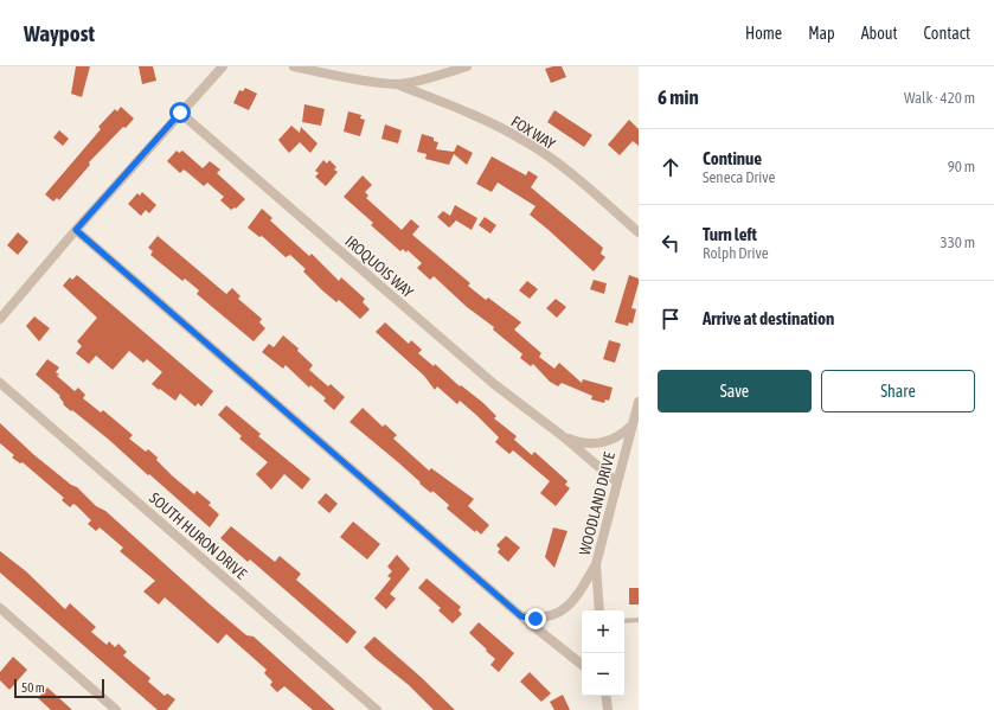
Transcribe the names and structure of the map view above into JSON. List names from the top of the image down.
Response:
{
  "streets": {
    "street": [
      "FOX WAY",
      "IROQUOIS WAY",
      "WOODLAND DRIVE",
      "SOUTH HURON DRIVE"
    ]
  },
  "crossings": [
    ["IROQUOIS WAY", "WOODLAND DRIVE"]
  ],
  "scale_bar": "50 m",
  "page": {
    "header": "Waypost",
    "nav": [
      "Home",
      "Map",
      "About",
      "Contact"
    ],
    "heading": ["6 min", "Walk · 420 m"],
    "list": [
      ["Continue", "Seneca Drive", "90 m"],
      ["Turn left", "Rolph Drive", "330 m"],
      "Arrive at destination"
    ],
    "buttons": ["Save", "Share"],
    "map_buttons": ["+", "−"],
    "scale": "50 m"
  }
}
